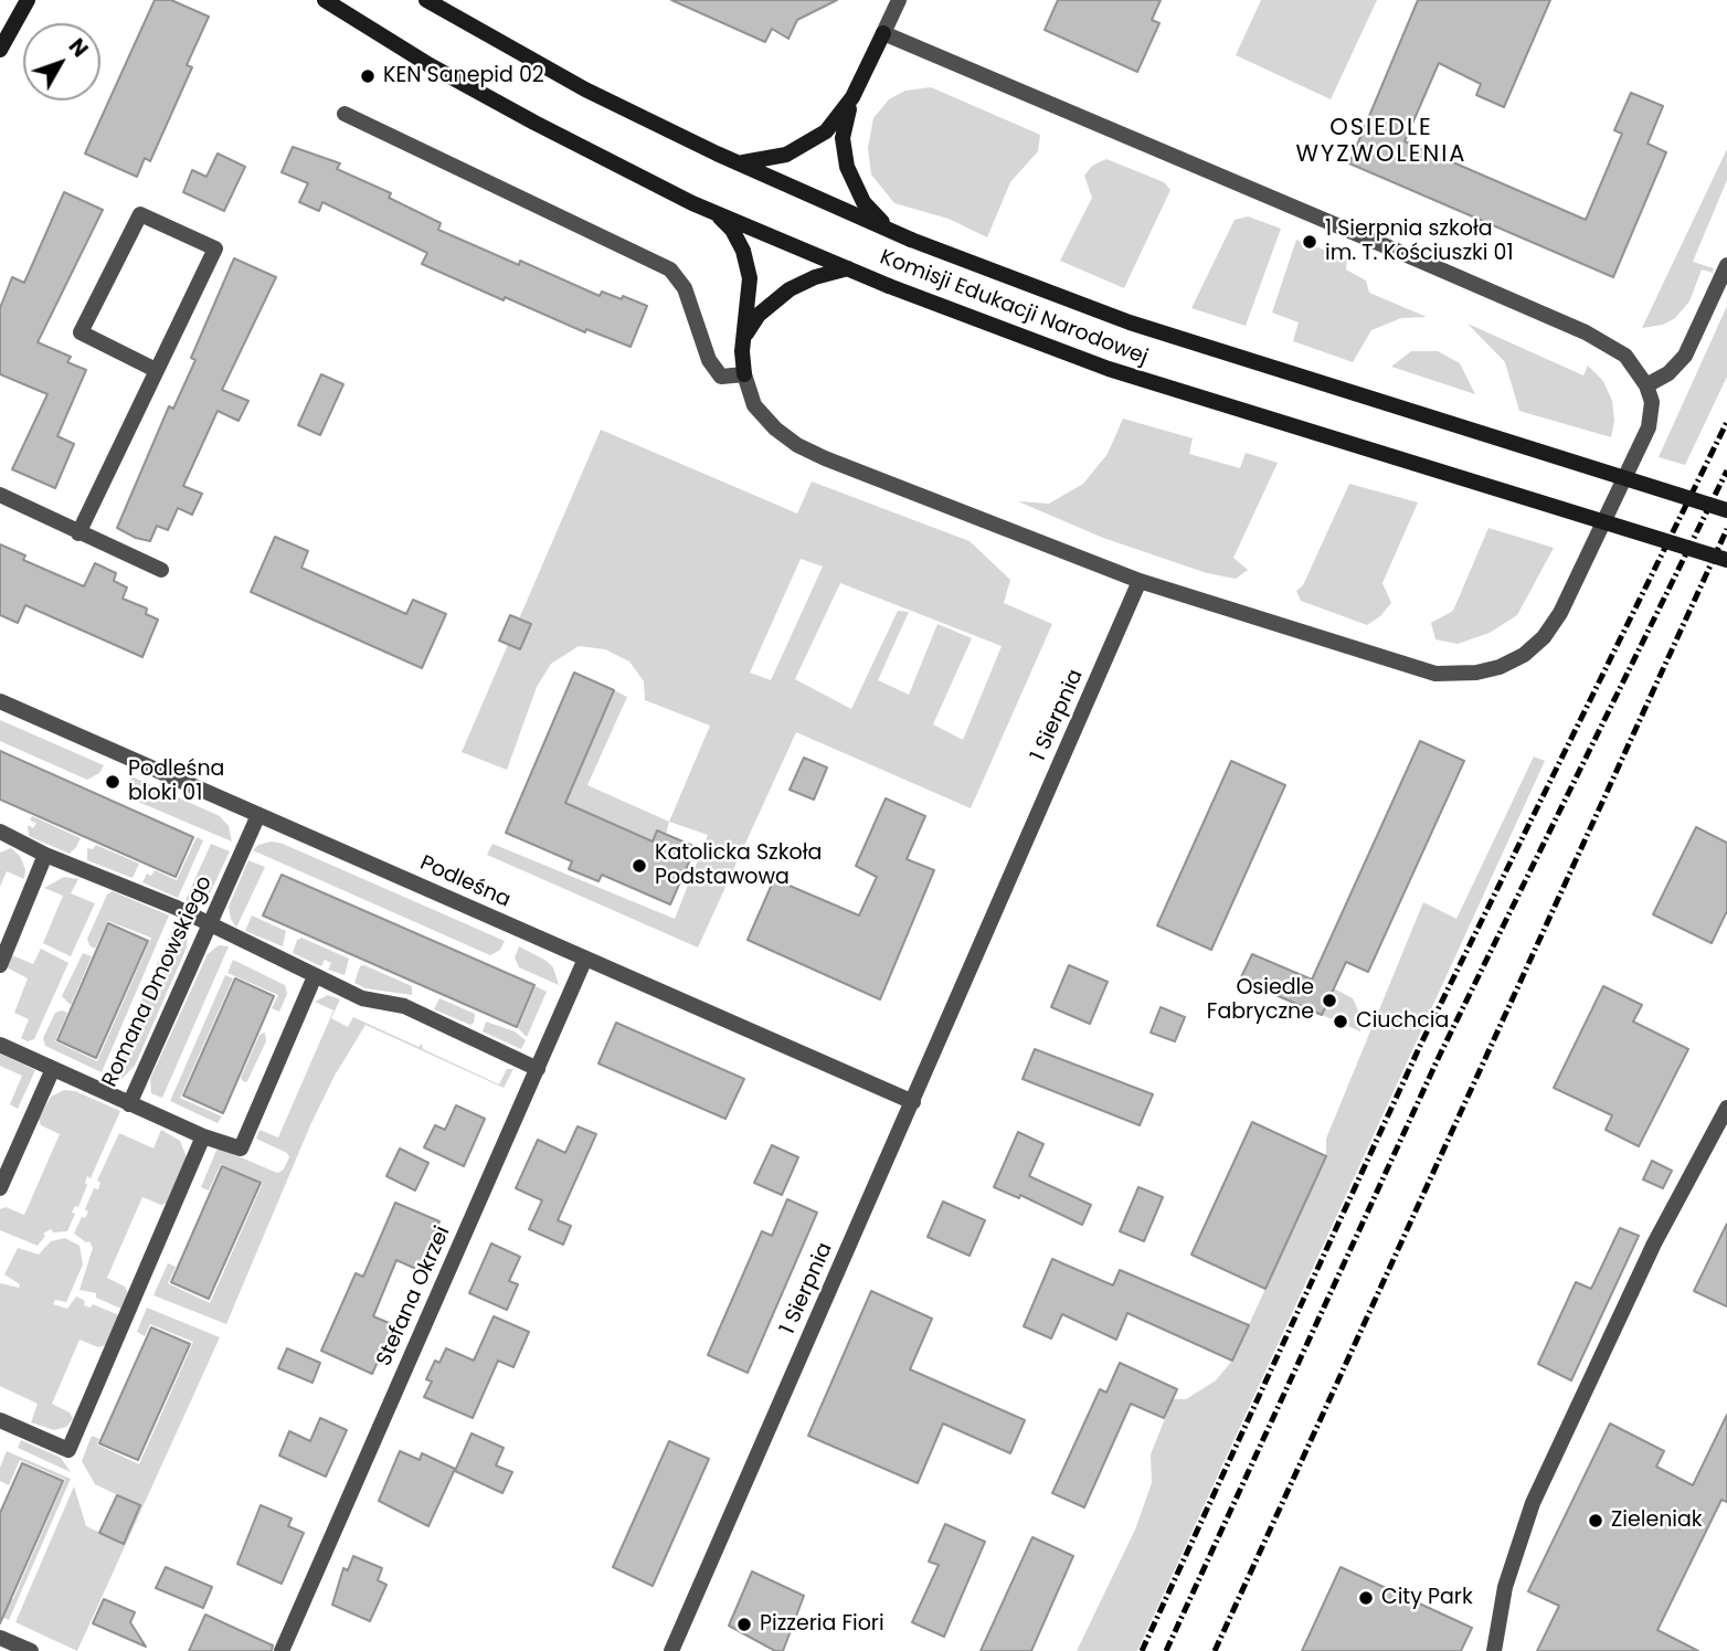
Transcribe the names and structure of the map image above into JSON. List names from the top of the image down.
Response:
{
  "streets": {
    "main road": ["Komisji Edukacji Narodowej"],
    "street": [
      "1 Sierpnia",
      "Podleśna",
      "Romana Dmowskiego",
      "Stefana Okrzei"
    ]
  },
  "crossings": [
    ["1 Sierpnia", "Podleśna"],
    ["Podleśna", "Romana Dmowskiego"],
    ["Podleśna", "Stefana Okrzei"]
  ],
  "districts": ["OSIEDLE WYZWOLENIA"],
  "places": [
    "KEN Sanepid 02",
    "1 Sierpnia szkoła im. T. Kościuszki 01",
    "Podleśna bloki 01",
    "Katolicka Szkoła Podstawowa",
    "Osiedle Fabryczne",
    "Ciuchcia",
    "Zieleniak",
    "City Park",
    "Pizzeria Fiori"
  ],
  "north": "top right"
}
